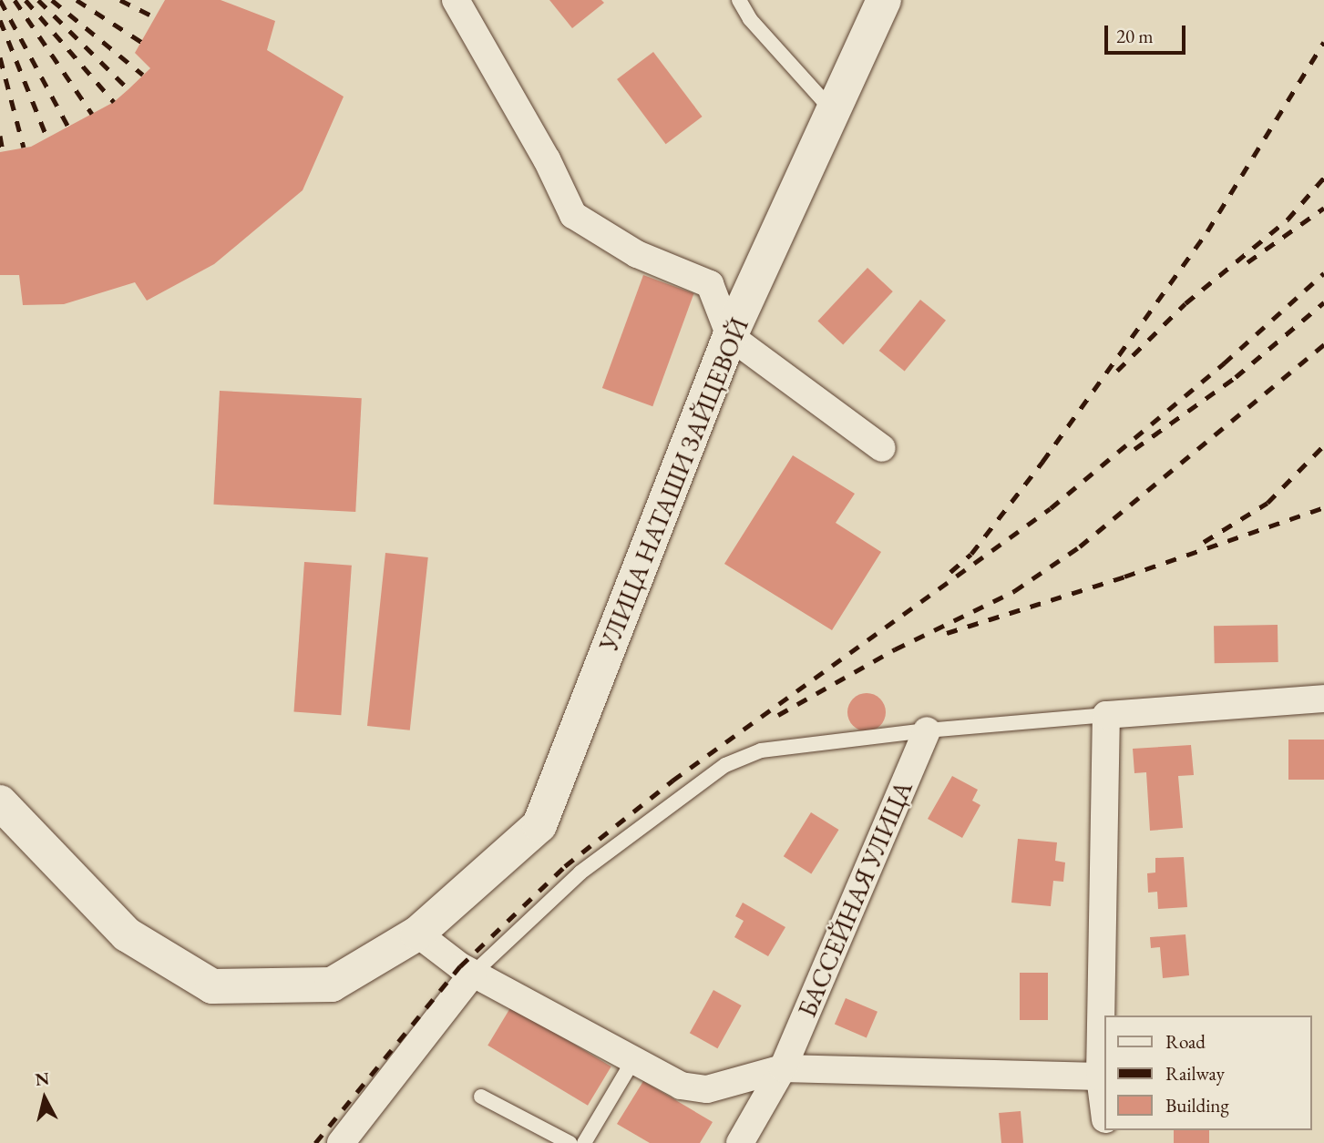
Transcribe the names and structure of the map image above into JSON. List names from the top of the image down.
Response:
{
  "streets": {
    "street": ["УЛИЦА НАТАШИ ЗАЙЦЕВОЙ", "БАССЕЙНАЯ УЛИЦА"]
  },
  "legend": ["Road", "Railway", "Building"],
  "scale_bar": "20 m",
  "north": "top"
}
